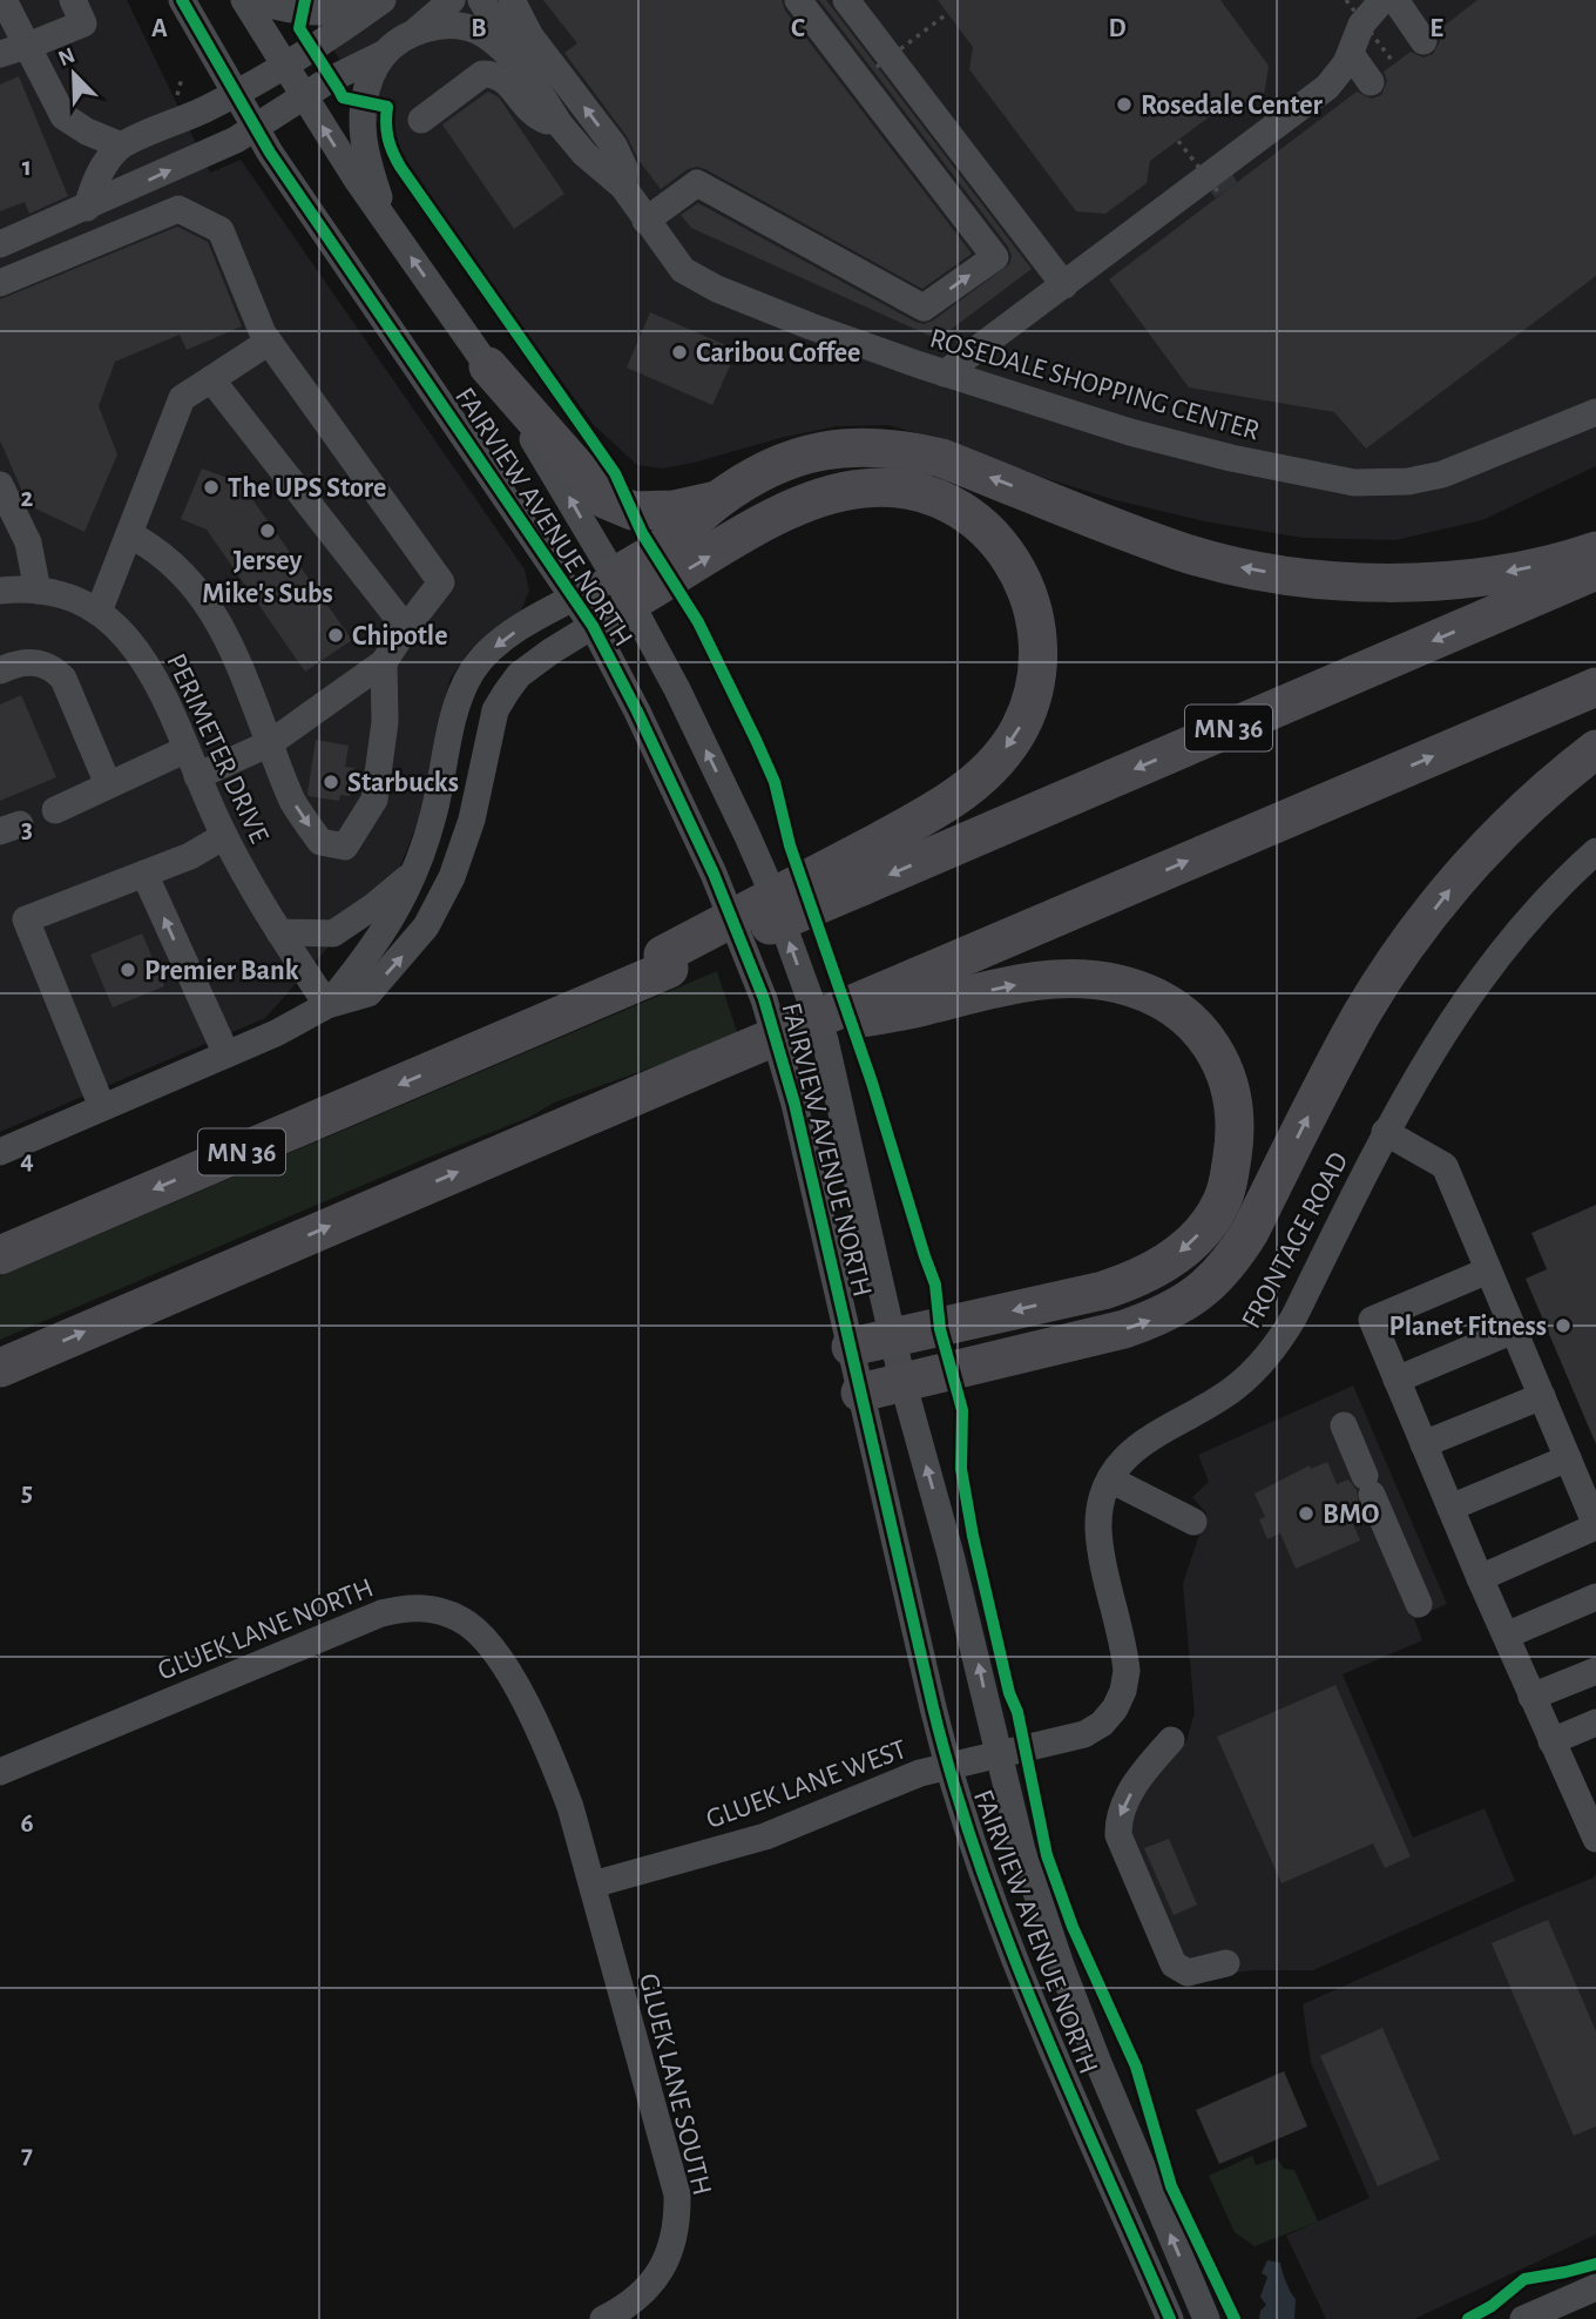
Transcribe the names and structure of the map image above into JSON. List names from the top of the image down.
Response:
{
  "streets": {
    "highway": ["MN 36"],
    "street": [
      "ROSEDALE SHOPPING CENTER",
      "FAIRVIEW AVENUE NORTH",
      "PERIMETER DRIVE",
      "FRONTAGE ROAD",
      "GLUEK LANE NORTH",
      "GLUEK LANE WEST",
      "GLUEK LANE SOUTH"
    ]
  },
  "crossings": [
    ["FAIRVIEW AVENUE NORTH", "FRONTAGE ROAD"],
    ["FAIRVIEW AVENUE NORTH", "GLUEK LANE WEST"],
    ["FRONTAGE ROAD", "GLUEK LANE WEST"],
    ["GLUEK LANE NORTH", "GLUEK LANE WEST"],
    ["GLUEK LANE NORTH", "GLUEK LANE SOUTH"],
    ["GLUEK LANE WEST", "GLUEK LANE SOUTH"]
  ],
  "places": [
    "Rosedale Center",
    "Caribou Coffee",
    "The UPS Store",
    "Jersey Mike's Subs",
    "Chipotle",
    "Starbucks",
    "Premier Bank",
    "Planet Fitness",
    "BMO"
  ],
  "north": "top left",
  "grid": {
    "columns": [
      "A",
      "B",
      "C",
      "D",
      "E"
    ],
    "rows": [
      "1",
      "2",
      "3",
      "4",
      "5",
      "6",
      "7"
    ]
  }
}
